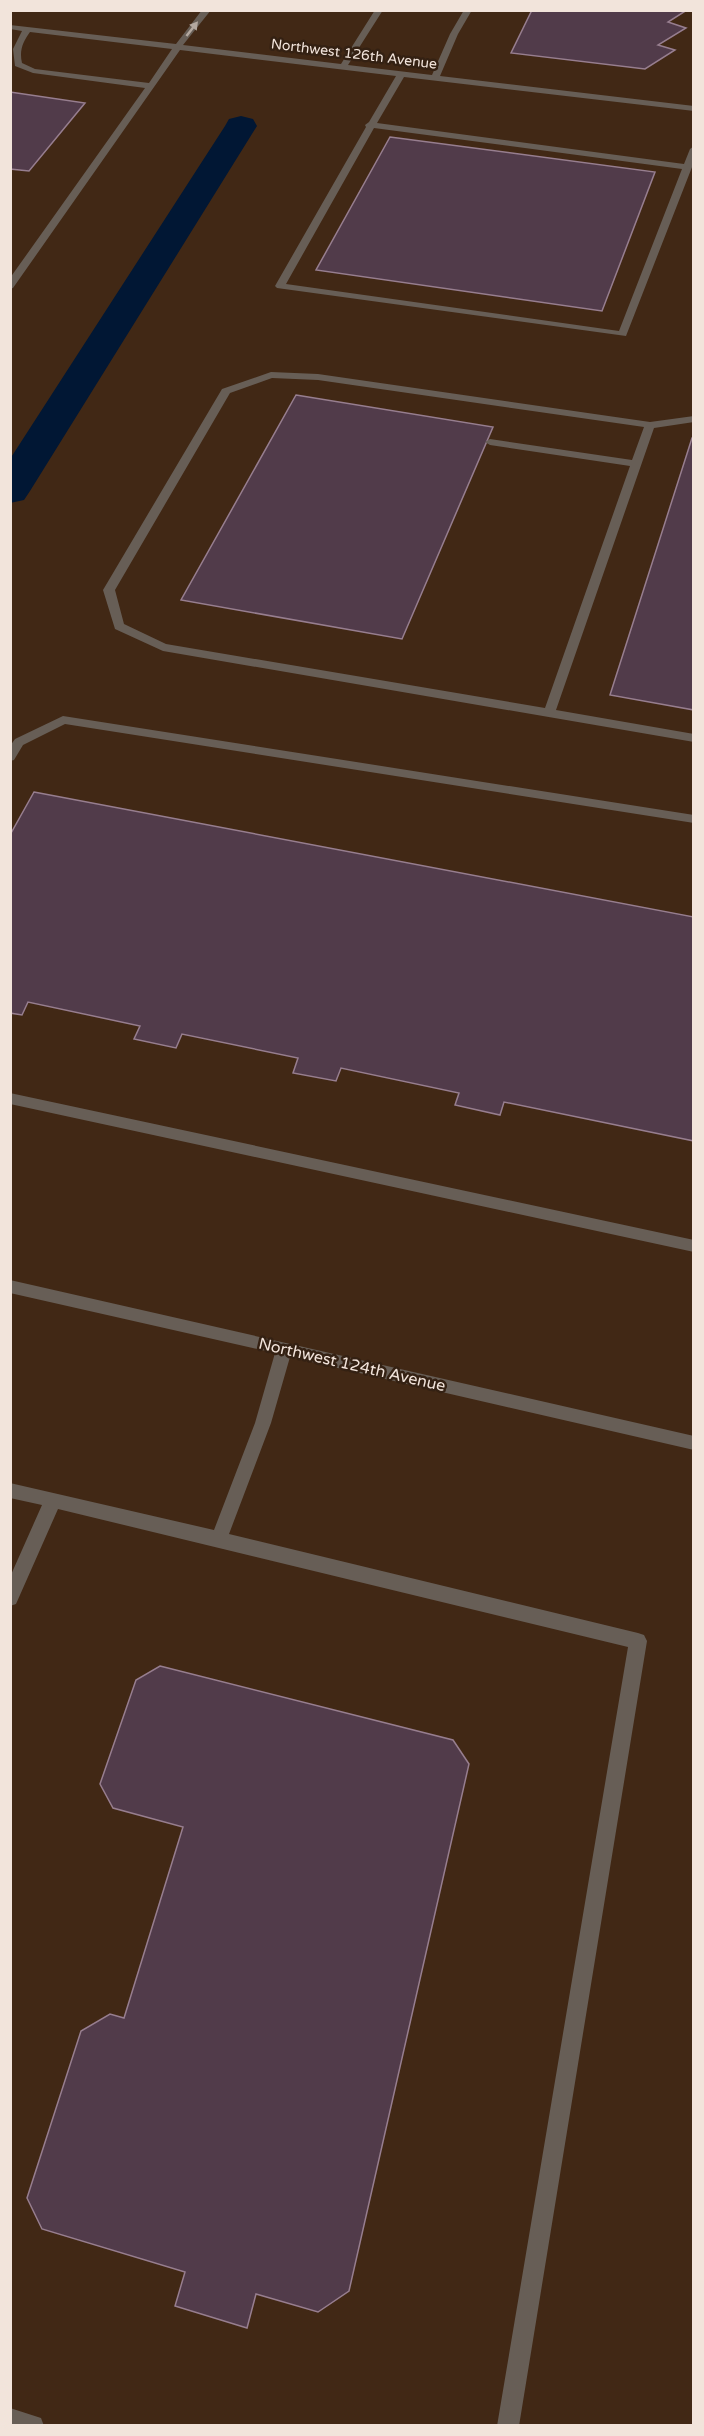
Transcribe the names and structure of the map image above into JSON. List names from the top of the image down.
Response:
{
  "streets": {
    "street": ["Northwest 126th Avenue", "Northwest 124th Avenue"]
  }
}
